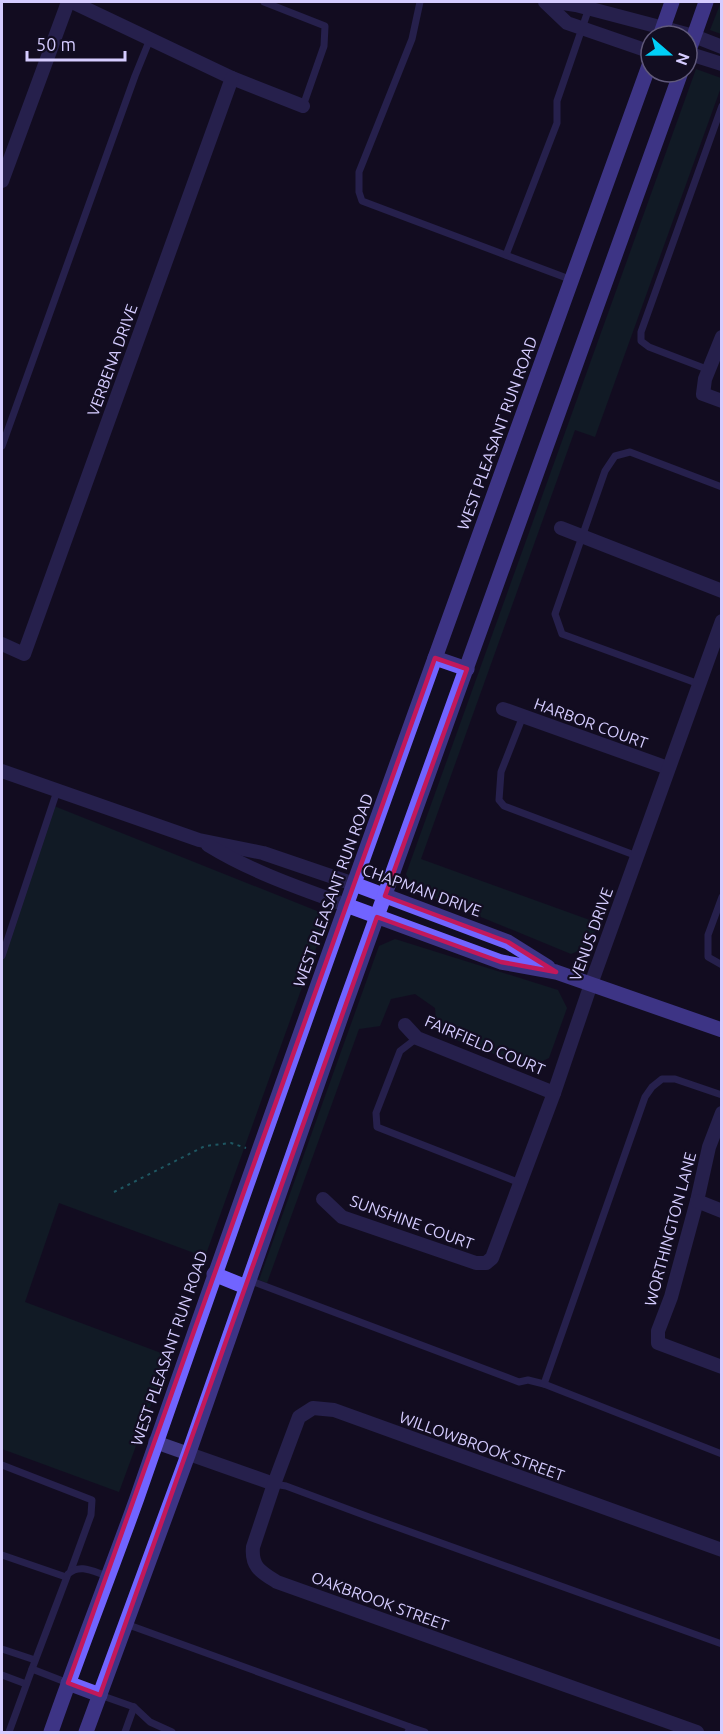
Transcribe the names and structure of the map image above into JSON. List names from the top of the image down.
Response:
{
  "streets": {
    "main road": ["WEST PLEASANT RUN ROAD", "CHAPMAN DRIVE"],
    "street": [
      "VERBENA DRIVE",
      "HARBOR COURT",
      "VENUS DRIVE",
      "FAIRFIELD COURT",
      "SUNSHINE COURT",
      "WORTHINGTON LANE",
      "WILLOWBROOK STREET",
      "OAKBROOK STREET"
    ]
  },
  "crossings": [
    ["WEST PLEASANT RUN ROAD", "CHAPMAN DRIVE"],
    ["HARBOR COURT", "VENUS DRIVE"],
    ["CHAPMAN DRIVE", "VENUS DRIVE"],
    ["VENUS DRIVE", "FAIRFIELD COURT"],
    ["VENUS DRIVE", "SUNSHINE COURT"],
    ["WILLOWBROOK STREET", "OAKBROOK STREET"]
  ],
  "scale_bar": "50 m",
  "north": "right"
}
